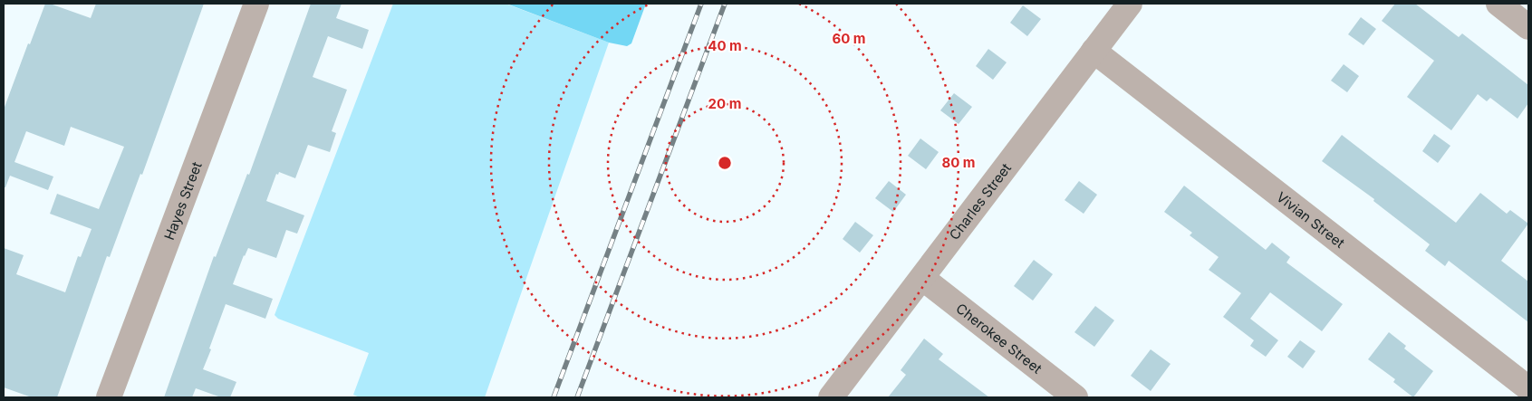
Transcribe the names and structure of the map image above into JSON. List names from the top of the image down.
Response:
{
  "streets": {
    "street": [
      "Hayes Street",
      "Charles Street",
      "Vivian Street",
      "Cherokee Street"
    ]
  },
  "crossings": [
    ["Charles Street", "Vivian Street"],
    ["Charles Street", "Cherokee Street"]
  ],
  "rings": [
    "60 m",
    "40 m",
    "20 m",
    "80 m"
  ]
}
